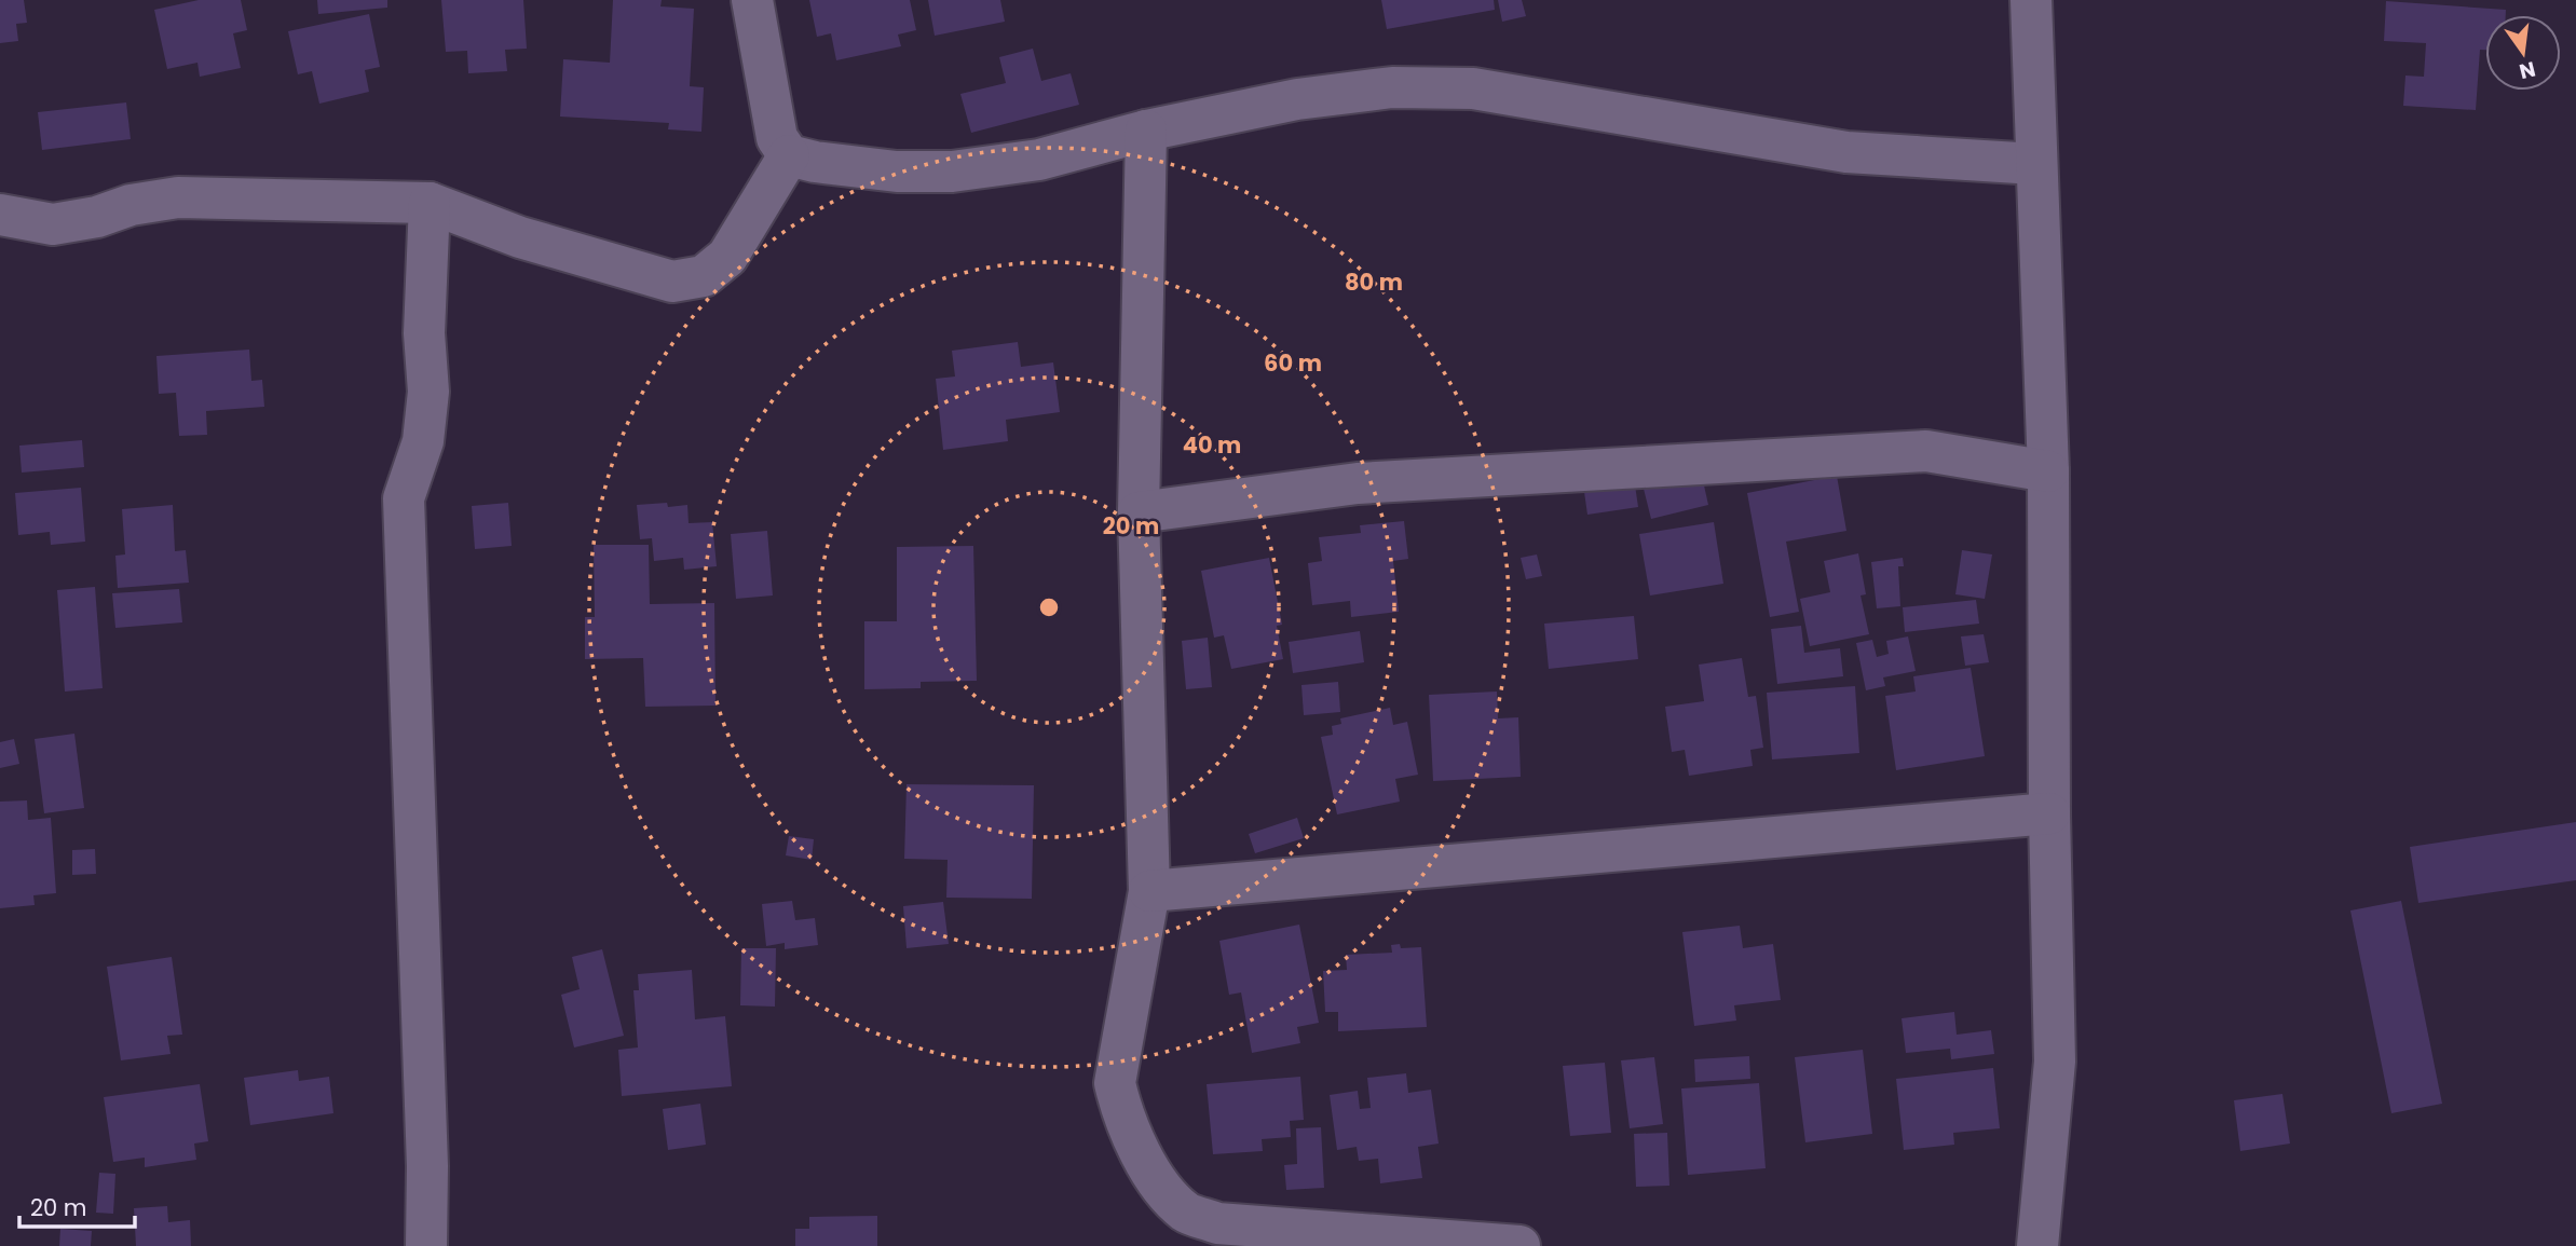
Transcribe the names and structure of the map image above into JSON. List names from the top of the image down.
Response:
{
  "scale_bar": "20 m",
  "north": "bottom",
  "rings": [
    "80 m",
    "60 m",
    "40 m",
    "20 m"
  ]
}
